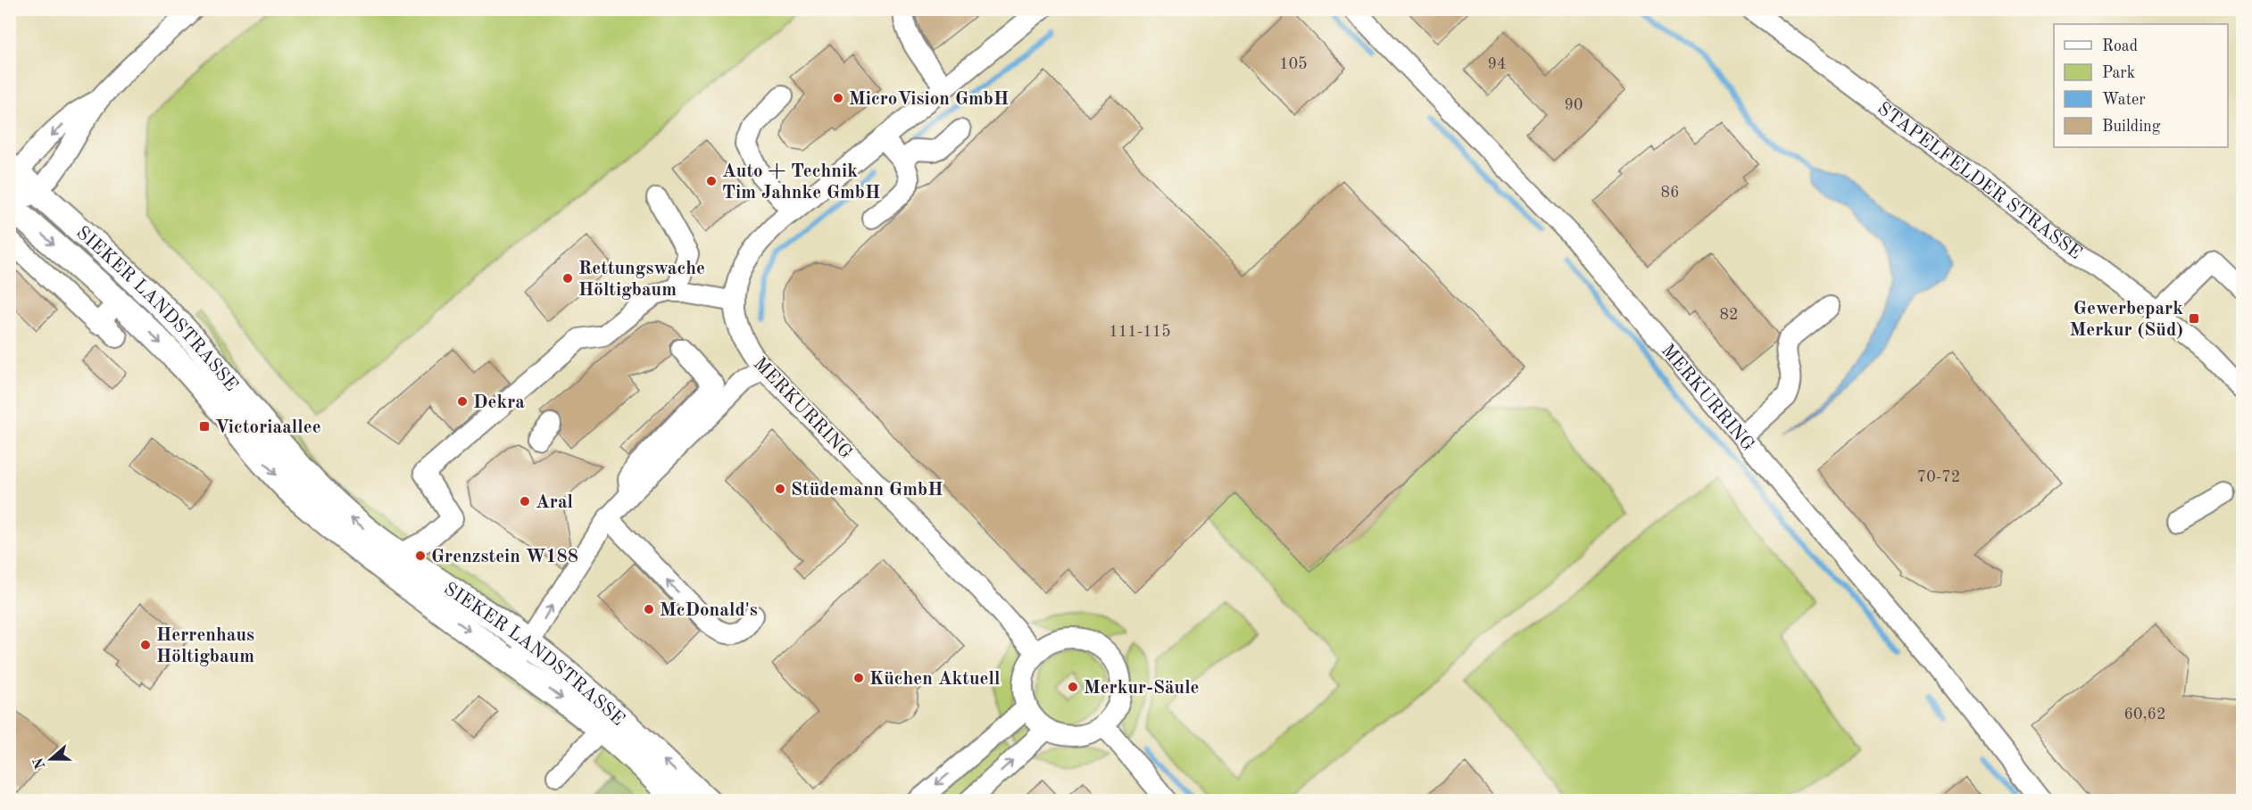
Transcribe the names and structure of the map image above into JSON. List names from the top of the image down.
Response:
{
  "streets": {
    "main road": ["SIEKER LANDSTRASSE"],
    "street": ["STAPELFELDER STRASSE", "MERKURRING"]
  },
  "places": {
    "other": [
      "MicroVision GmbH",
      "Auto + Technik Tim Jahnke GmbH",
      "Rettungswache Höltigbaum",
      "Dekra",
      "Stüdemann GmbH",
      "Aral",
      "Grenzstein W188",
      "McDonald's",
      "Herrenhaus Höltigbaum",
      "Küchen Aktuell",
      "Merkur-Säule"
    ],
    "transit": ["Gewerbepark Merkur (Süd)", "Victoriaallee"]
  },
  "house_numbers": [
    "105",
    "94",
    "90",
    "86",
    "82",
    "111-115",
    "70-72",
    "60,62"
  ],
  "legend": [
    "Road",
    "Park",
    "Water",
    "Building"
  ],
  "north": "left"
}
